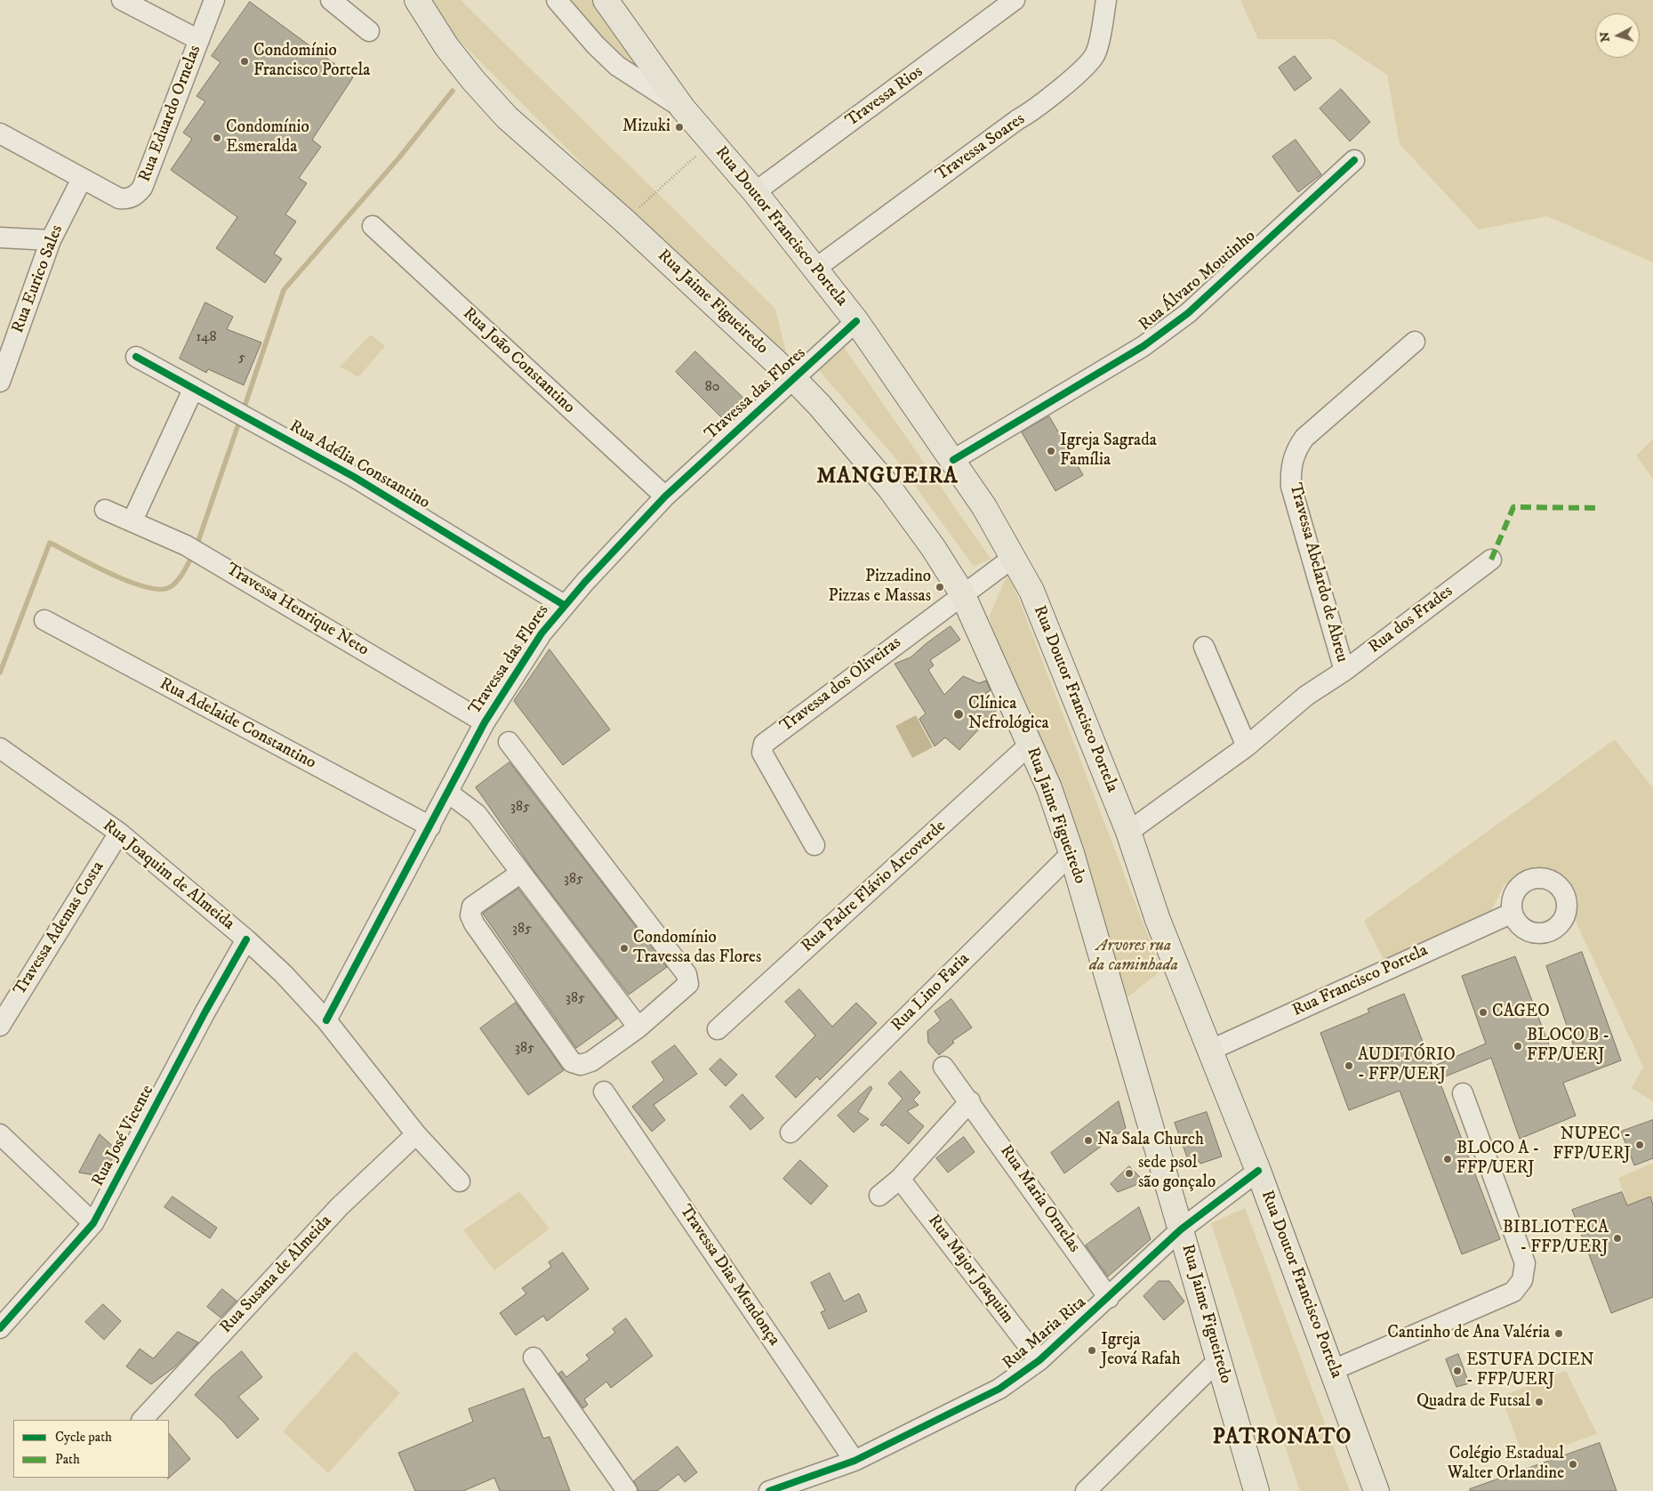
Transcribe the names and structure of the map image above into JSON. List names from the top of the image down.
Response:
{
  "streets": {
    "main road": ["Rua Doutor Francisco Portela", "Rua Jaime Figueiredo"],
    "street": [
      "Travessa Rios",
      "Rua Eduardo Ornelas",
      "Travessa Soares",
      "Rua Eurico Sales",
      "Rua Álvaro Moutinho",
      "Rua João Constantino",
      "Travessa das Flores",
      "Rua Adélia Constantino",
      "Travessa Abelardo de Abreu",
      "Travessa Henrique Neto",
      "Rua dos Frades",
      "Travessa dos Oliveiras",
      "Rua Adelaide Constantino",
      "Rua Joaquim de Almeida",
      "Rua Padre Flávio Arcoverde",
      "Travessa Ademas Costa",
      "Rua Francisco Portela",
      "Rua Lino Faria",
      "Rua José Vicente",
      "Rua Maria Ornelas",
      "Rua Major Joaquim",
      "Rua Susana de Almeida",
      "Travessa Dias Mendonça",
      "Rua Maria Rita"
    ]
  },
  "crossings": [
    ["Travessa Rios", "Rua Doutor Francisco Portela"],
    ["Rua Eduardo Ornelas", "Rua Eurico Sales"],
    ["Travessa Soares", "Rua Doutor Francisco Portela"],
    ["Rua Doutor Francisco Portela", "Rua Álvaro Moutinho"],
    ["Rua Doutor Francisco Portela", "Travessa das Flores"],
    ["Rua Doutor Francisco Portela", "Rua dos Frades"],
    ["Rua Doutor Francisco Portela", "Travessa dos Oliveiras"],
    ["Rua Doutor Francisco Portela", "Rua Francisco Portela"],
    ["Rua Doutor Francisco Portela", "Rua Maria Rita"],
    ["Rua Jaime Figueiredo", "Travessa das Flores"],
    ["Rua Jaime Figueiredo", "Travessa dos Oliveiras"],
    ["Rua Jaime Figueiredo", "Rua Padre Flávio Arcoverde"],
    ["Rua Jaime Figueiredo", "Rua Lino Faria"],
    ["Rua Jaime Figueiredo", "Rua Maria Rita"],
    ["Rua João Constantino", "Travessa das Flores"],
    ["Travessa das Flores", "Rua Adélia Constantino"],
    ["Travessa das Flores", "Travessa Henrique Neto"],
    ["Travessa das Flores", "Rua Adelaide Constantino"],
    ["Travessa das Flores", "Rua Joaquim de Almeida"],
    ["Travessa Abelardo de Abreu", "Rua dos Frades"],
    ["Rua Joaquim de Almeida", "Travessa Ademas Costa"],
    ["Rua Joaquim de Almeida", "Rua José Vicente"],
    ["Rua Joaquim de Almeida", "Rua Susana de Almeida"],
    ["Rua Maria Ornelas", "Rua Maria Rita"],
    ["Rua Major Joaquim", "Rua Maria Rita"],
    ["Travessa Dias Mendonça", "Rua Maria Rita"]
  ],
  "districts": ["MANGUEIRA", "PATRONATO"],
  "parks": ["Arvores rua da caminhada"],
  "places": [
    "Condomínio Francisco Portela",
    "Mizuki",
    "Condomínio Esmeralda",
    "Igreja Sagrada Família",
    "Pizzadino Pizzas e Massas",
    "Clínica Nefrológica",
    "Condomínio Travessa das Flores",
    "CAGEO",
    "BLOCO B - FFP/UERJ",
    "AUDITÓRIO - FFP/UERJ",
    "Na Sala Church",
    "NUPEC - FFP/UERJ",
    "BLOCO A - FFP/UERJ",
    "sede psol são gonçalo",
    "BIBLIOTECA - FFP/UERJ",
    "Cantinho de Ana Valéria",
    "Igreja Jeová Rafah",
    "ESTUFA DCIEN - FFP/UERJ",
    "Quadra de Futsal",
    "Colégio Estadual Walter Orlandine"
  ],
  "house_numbers": [
    "148",
    "5",
    "80",
    "385",
    "385",
    "385",
    "385",
    "385"
  ],
  "legend": ["Cycle path", "Path"],
  "north": "left"
}
